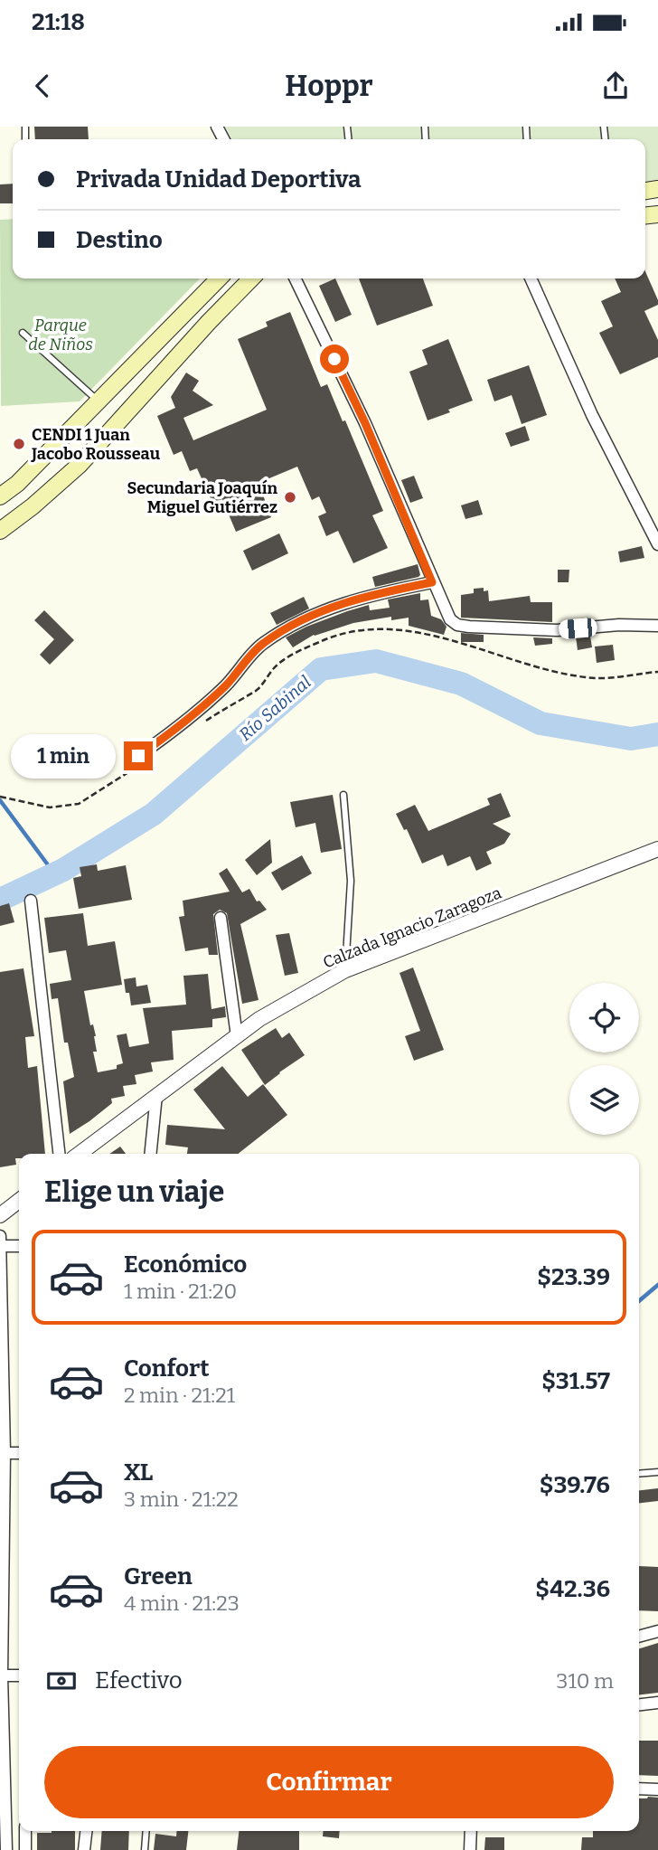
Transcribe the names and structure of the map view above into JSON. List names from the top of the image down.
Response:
{
  "streets": {
    "street": ["Calzada Ignacio Zaragoza"]
  },
  "water": ["Río Sabinal"],
  "parks": ["Parque de Niños"],
  "places": ["CENDI 1 Juan Jacobo Rousseau", "Secundaria Joaquín Miguel Gutiérrez"],
  "page": {
    "status": "21:18",
    "header": "Hoppr",
    "banner": ["Privada Unidad Deportiva", "Destino"],
    "bubble": "1 min",
    "heading": "Elige un viaje",
    "list": [
      {
        "name": "Económico",
        "note": "1 min · 21:20",
        "value": "$23.39"
      },
      {
        "name": "Confort",
        "note": "2 min · 21:21",
        "value": "$31.57"
      },
      {
        "name": "XL",
        "note": "3 min · 21:22",
        "value": "$39.76"
      },
      {
        "name": "Green",
        "note": "4 min · 21:23",
        "value": "$42.36"
      }
    ],
    "pay": ["Efectivo", "310 m"],
    "buttons": "Confirmar"
  }
}
